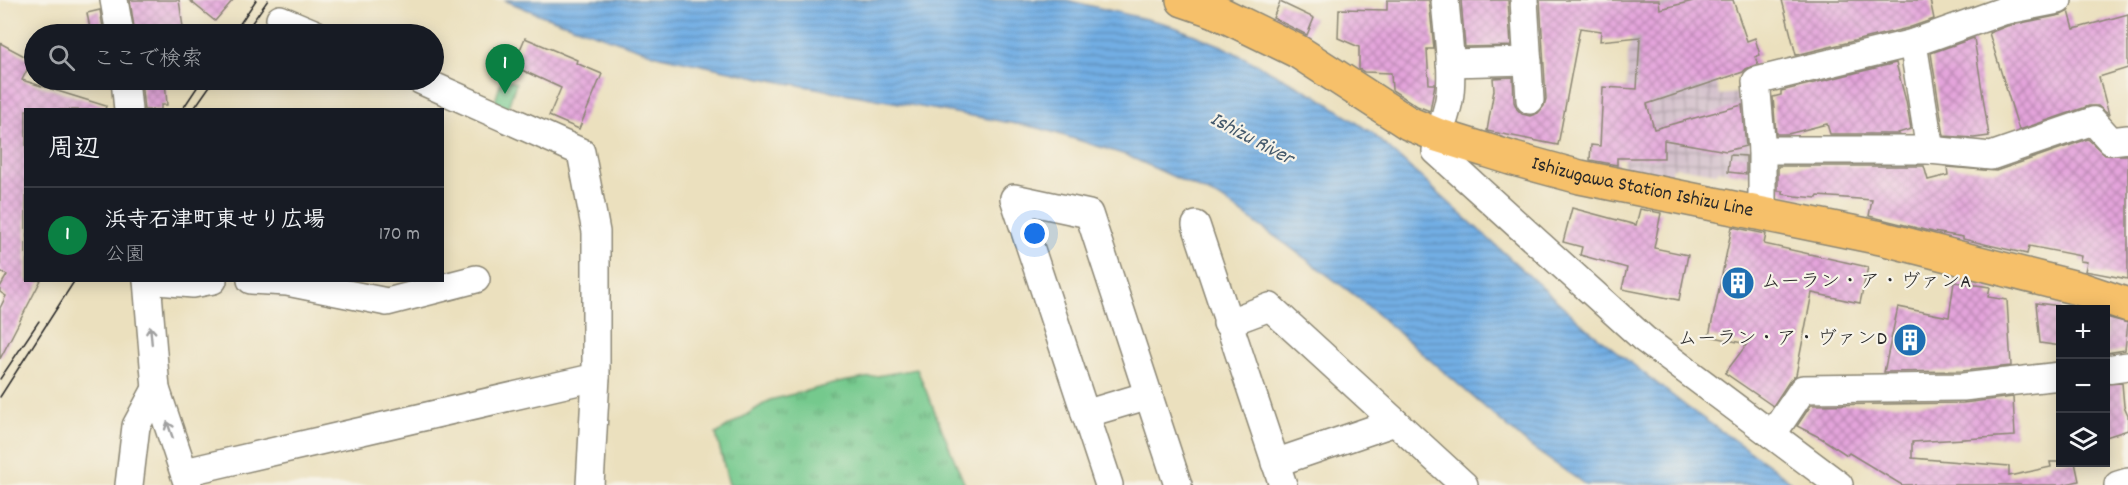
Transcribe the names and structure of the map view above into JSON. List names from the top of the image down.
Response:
{
  "streets": {
    "main road": ["Ishizugawa Station Ishizu Line"]
  },
  "water": ["Ishizu River"],
  "places": {
    "building": ["ムーラン・ア・ヴァンA", "ムーラン・ア・ヴァンD"]
  },
  "page": {
    "search": "ここで検索",
    "pins": "1",
    "heading": "周辺",
    "list": [
      {
        "mark": "1",
        "name": "浜寺石津町東せり広場",
        "note": "公園",
        "value": "170 m"
      }
    ],
    "map_buttons": ["+", "−"]
  }
}
